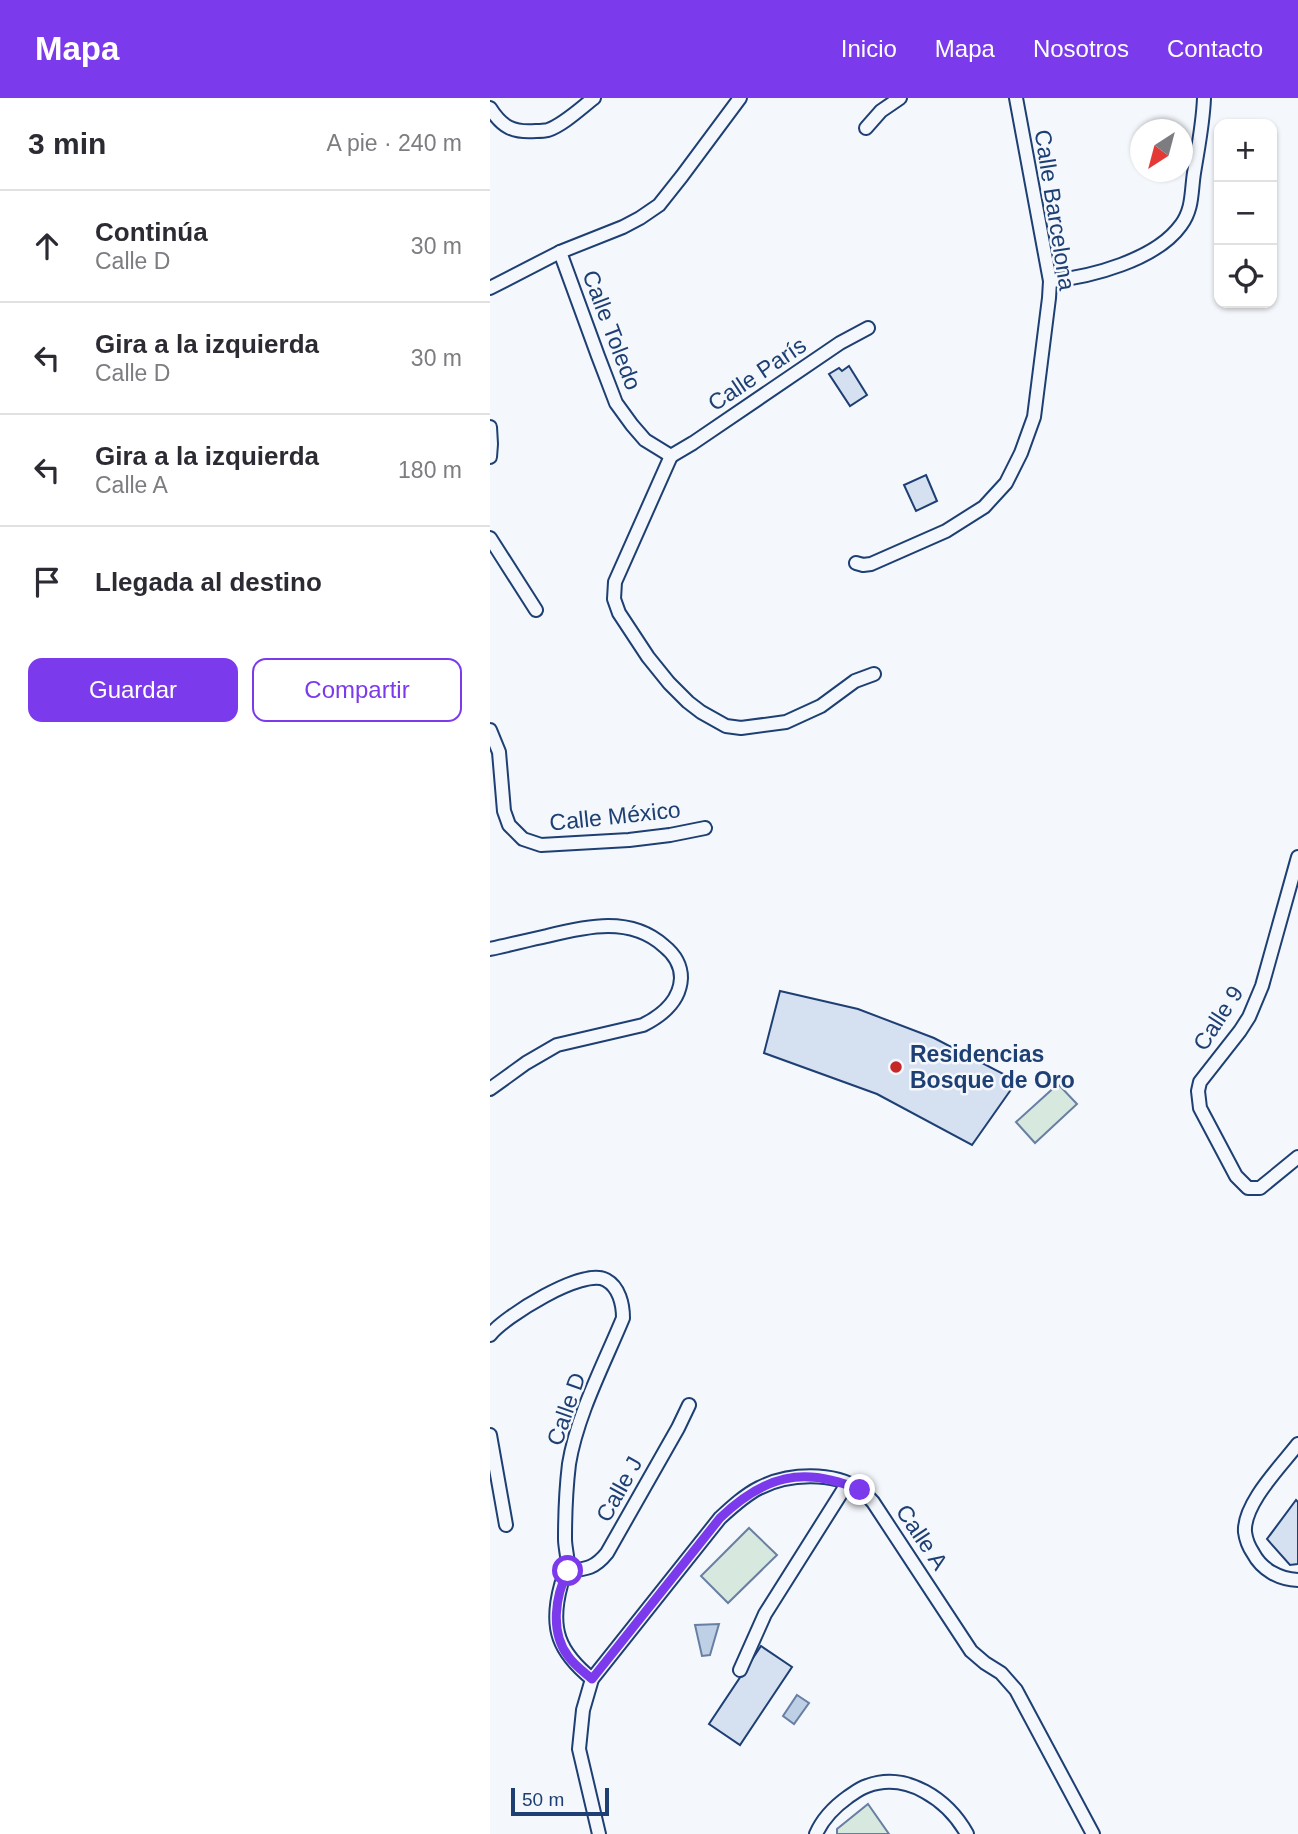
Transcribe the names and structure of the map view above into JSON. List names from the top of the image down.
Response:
{
  "streets": {
    "street": [
      "Calle Barcelona",
      "Calle Toledo",
      "Calle París",
      "Calle México",
      "Calle 9",
      "Calle D",
      "Calle J",
      "Calle A"
    ]
  },
  "crossings": [
    ["Calle Toledo", "Calle París"],
    ["Calle D", "Calle J"],
    ["Calle D", "Calle A"]
  ],
  "places": ["Residencias Bosque de Oro"],
  "scale_bar": "50 m",
  "north": "bottom left",
  "page": {
    "header": "Mapa",
    "nav": [
      "Inicio",
      "Mapa",
      "Nosotros",
      "Contacto"
    ],
    "heading": ["3 min", "A pie · 240 m"],
    "map_buttons": ["+", "−"],
    "list": [
      ["Continúa", "Calle D", "30 m"],
      ["Gira a la izquierda", "Calle D", "30 m"],
      ["Gira a la izquierda", "Calle A", "180 m"],
      "Llegada al destino"
    ],
    "buttons": ["Guardar", "Compartir"],
    "scale": "50 m"
  }
}
